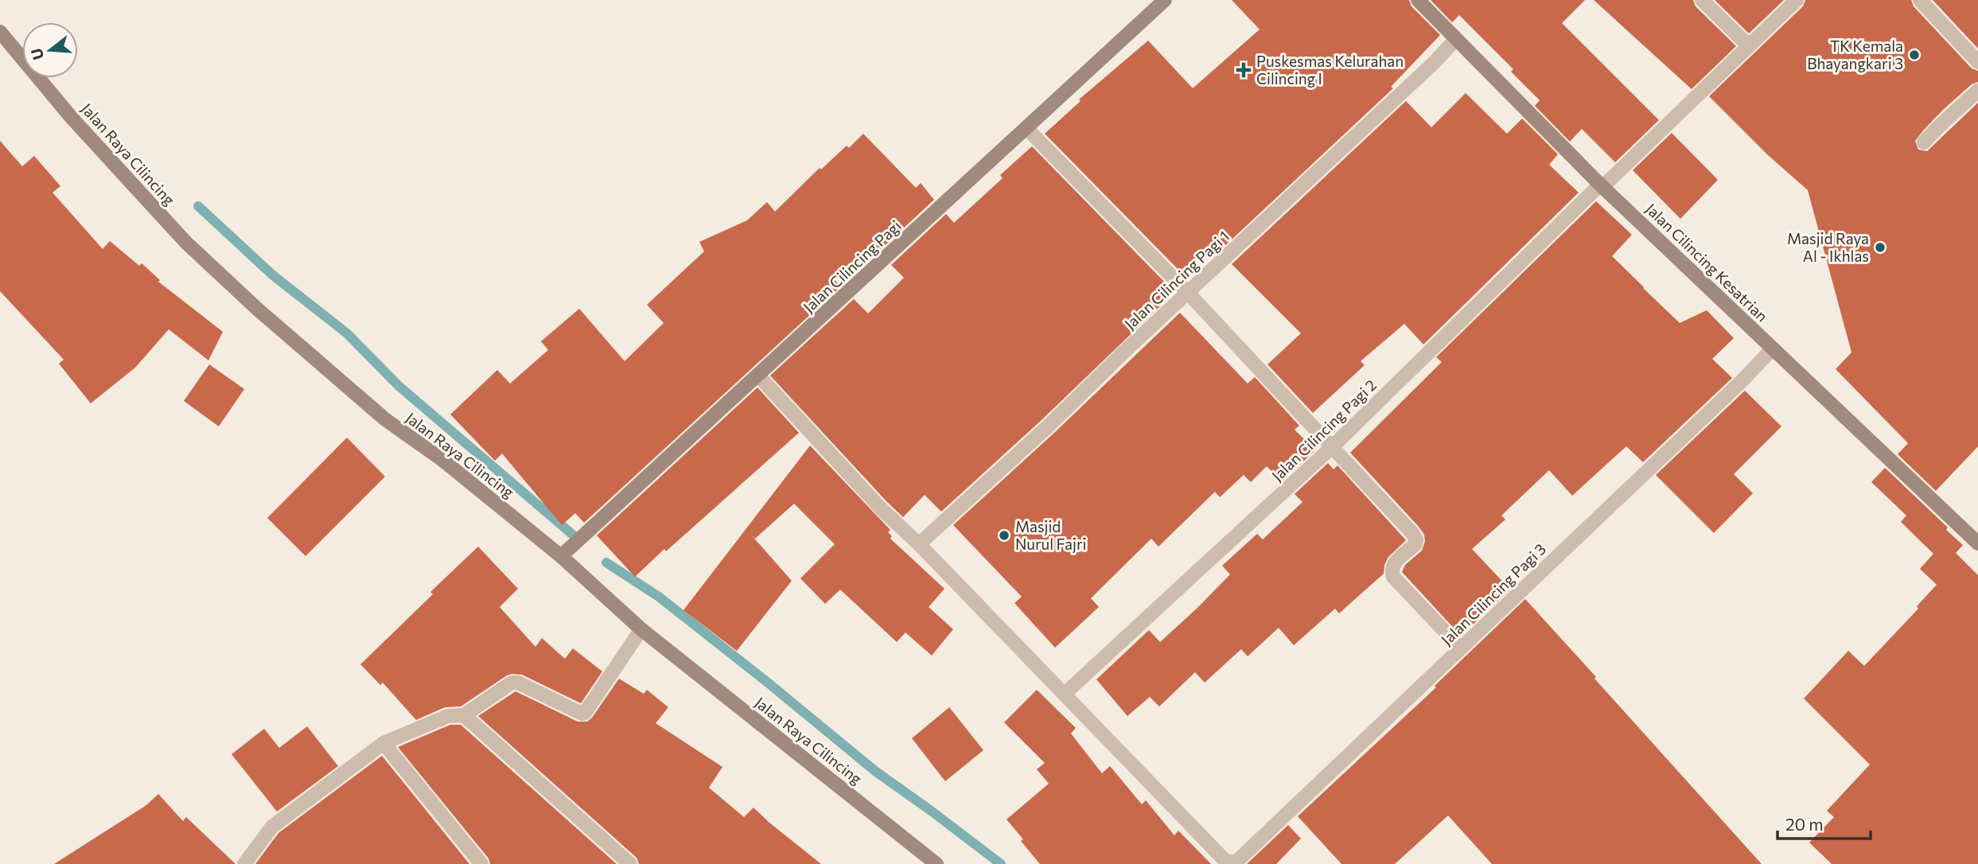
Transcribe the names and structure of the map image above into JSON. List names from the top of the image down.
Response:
{
  "streets": {
    "street": [
      "Jalan Raya Cilincing",
      "Jalan Cilincing Kesatrian",
      "Jalan Cilincing Pagi",
      "Jalan Cilincing Pagi 1",
      "Jalan Cilincing Pagi 2",
      "Jalan Cilincing Pagi 3"
    ]
  },
  "crossings": [
    ["Jalan Raya Cilincing", "Jalan Cilincing Pagi"],
    ["Jalan Cilincing Kesatrian", "Jalan Cilincing Pagi 1"],
    ["Jalan Cilincing Kesatrian", "Jalan Cilincing Pagi 2"],
    ["Jalan Cilincing Kesatrian", "Jalan Cilincing Pagi 3"],
    ["Jalan Cilincing Pagi 2", "Jalan Cilincing Pagi 3"]
  ],
  "places": {
    "other": ["TK Kemala Bhayangkari 3", "Masjid Raya Al - Ikhlas", "Masjid Nurul Fajri"],
    "health": ["Puskesmas Kelurahan Cilincing I"]
  },
  "scale_bar": "20 m",
  "north": "left"
}
